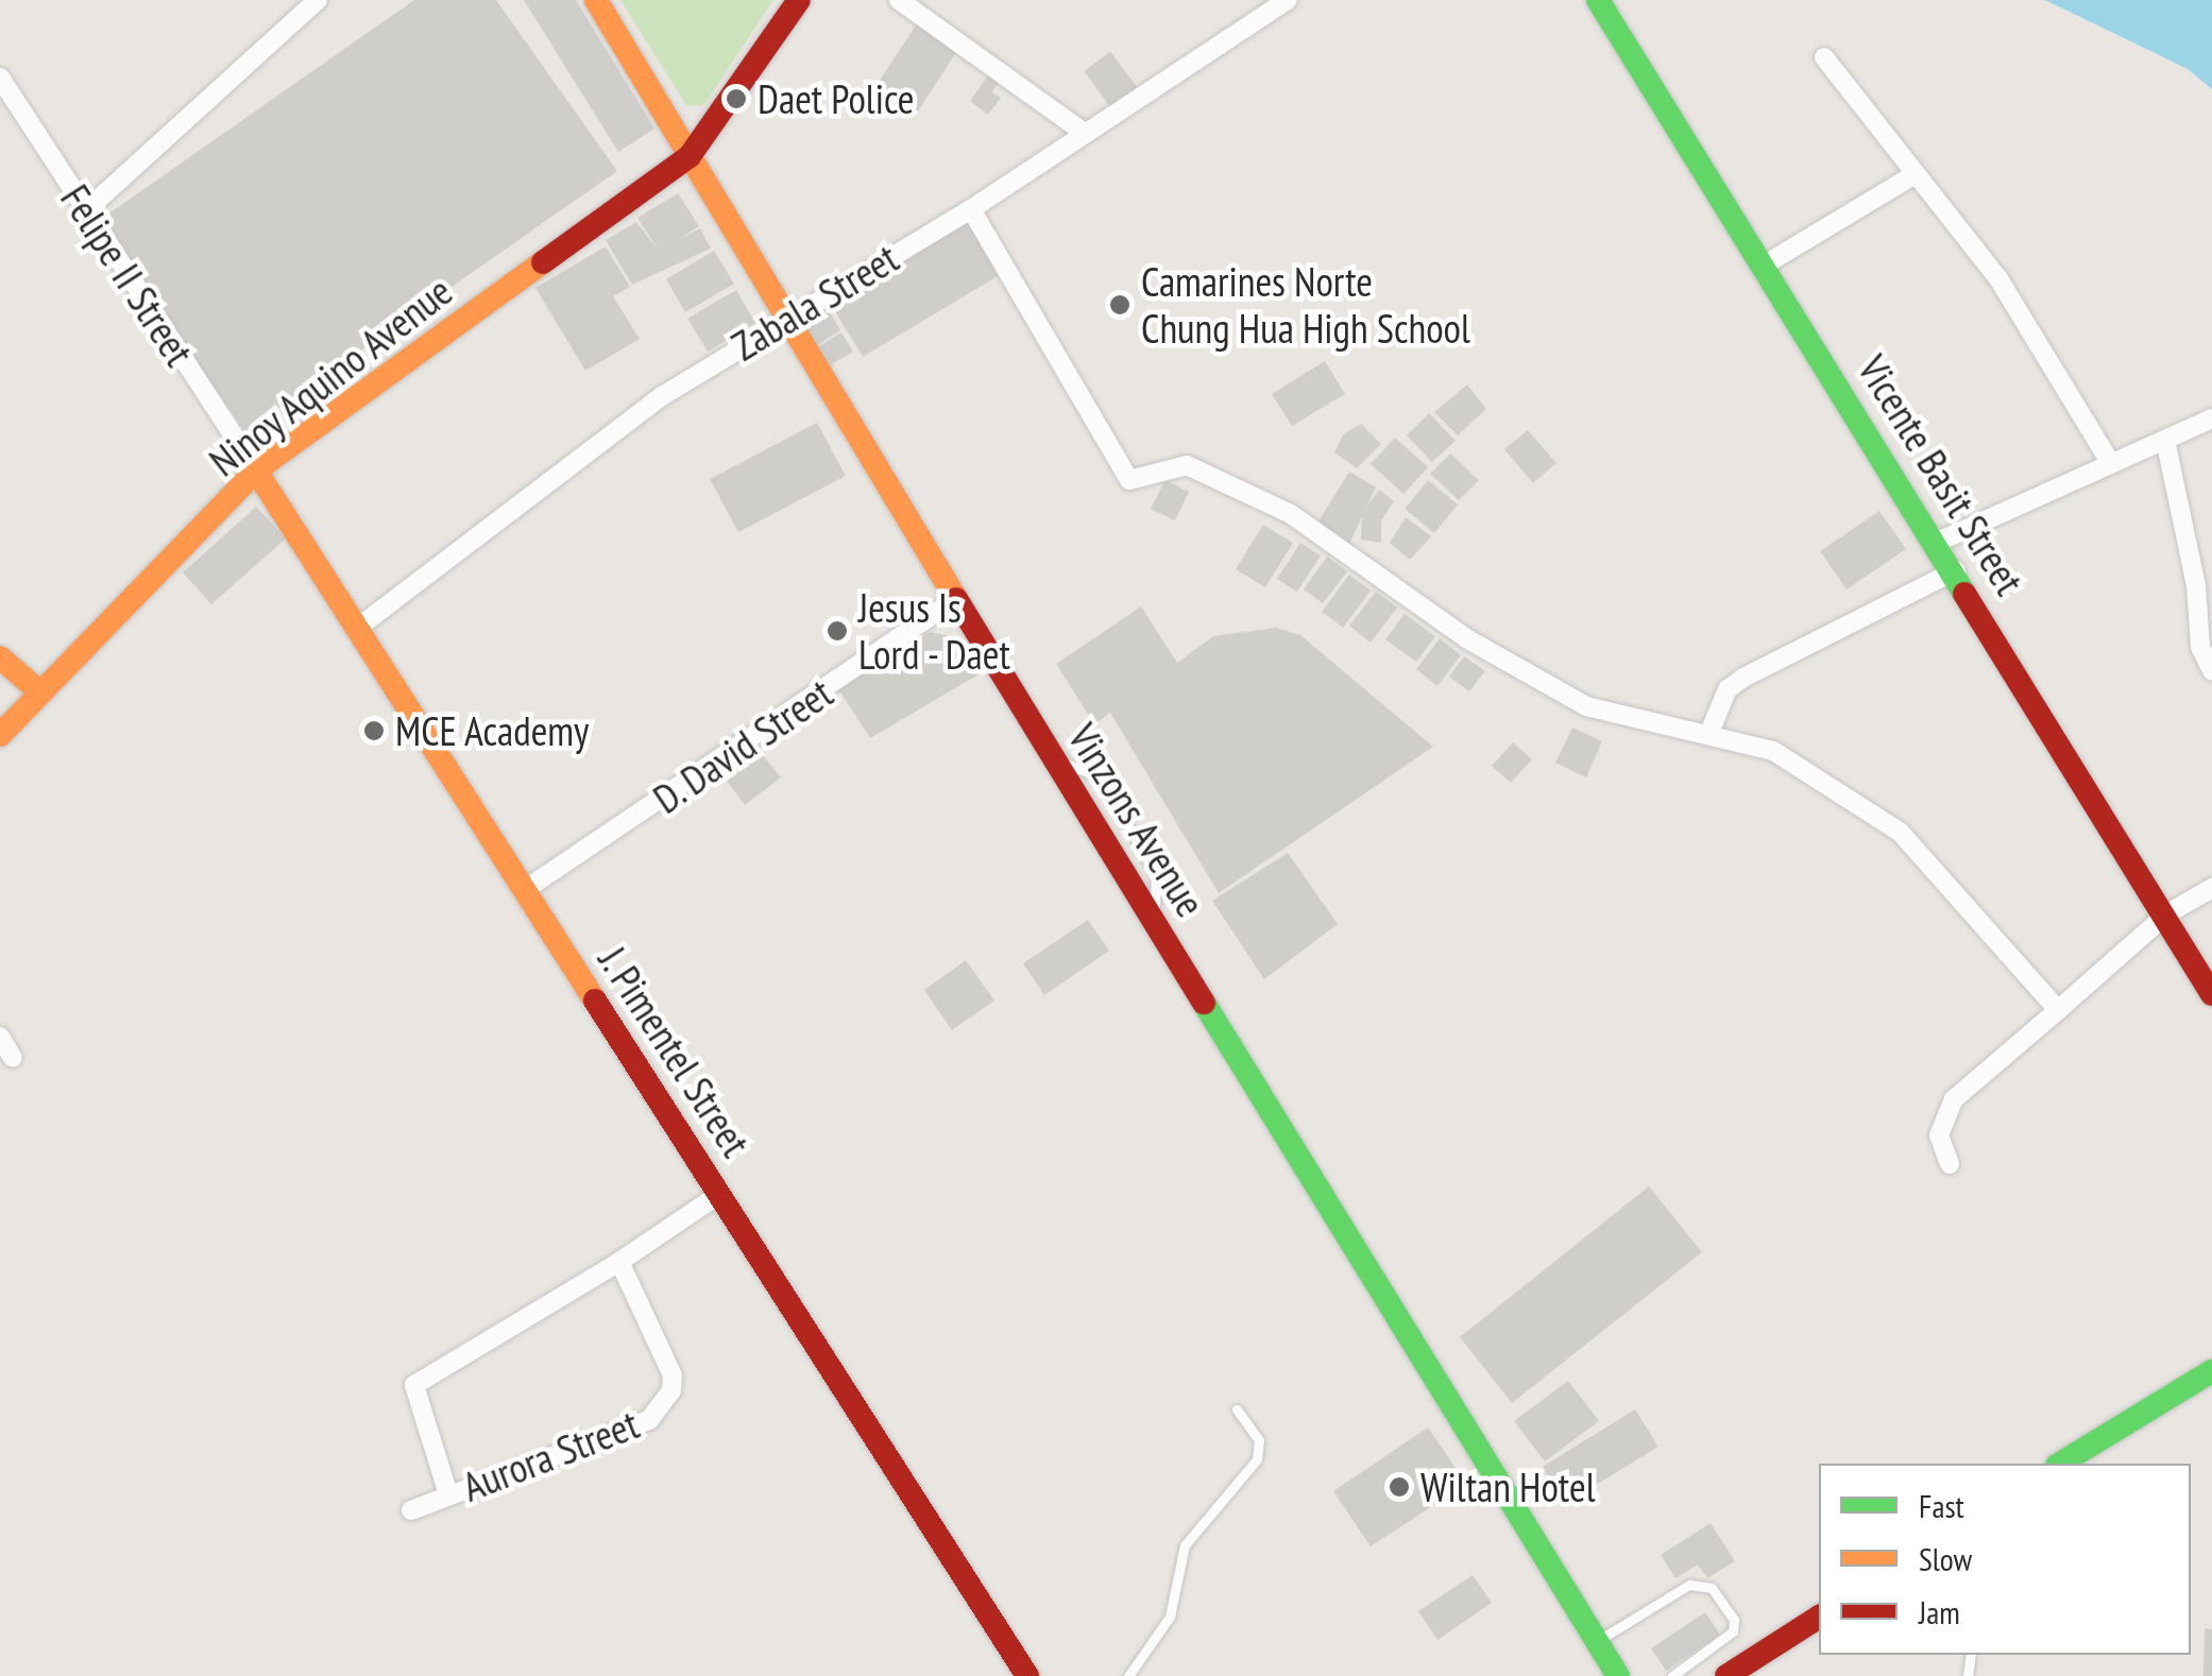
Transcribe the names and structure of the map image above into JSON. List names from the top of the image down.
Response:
{
  "streets": {
    "main road": [
      "Ninoy Aquino Avenue",
      "Vicente Basit Street",
      "Vinzons Avenue",
      "J. Pimentel Street"
    ],
    "street": [
      "Felipe II Street",
      "Zabala Street",
      "D. David Street",
      "Aurora Street"
    ]
  },
  "crossings": [
    ["Felipe II Street", "Ninoy Aquino Avenue"],
    ["Felipe II Street", "J. Pimentel Street"],
    ["Zabala Street", "Vinzons Avenue"],
    ["Zabala Street", "J. Pimentel Street"],
    ["Ninoy Aquino Avenue", "Vinzons Avenue"],
    ["Ninoy Aquino Avenue", "J. Pimentel Street"],
    ["D. David Street", "Vinzons Avenue"],
    ["D. David Street", "J. Pimentel Street"]
  ],
  "places": [
    "Daet Police",
    "Camarines Norte Chung Hua High School",
    "Jesus Is Lord - Daet",
    "MCE Academy",
    "Wiltan Hotel"
  ],
  "legend": ["Fast", "Slow", "Jam"]
}
